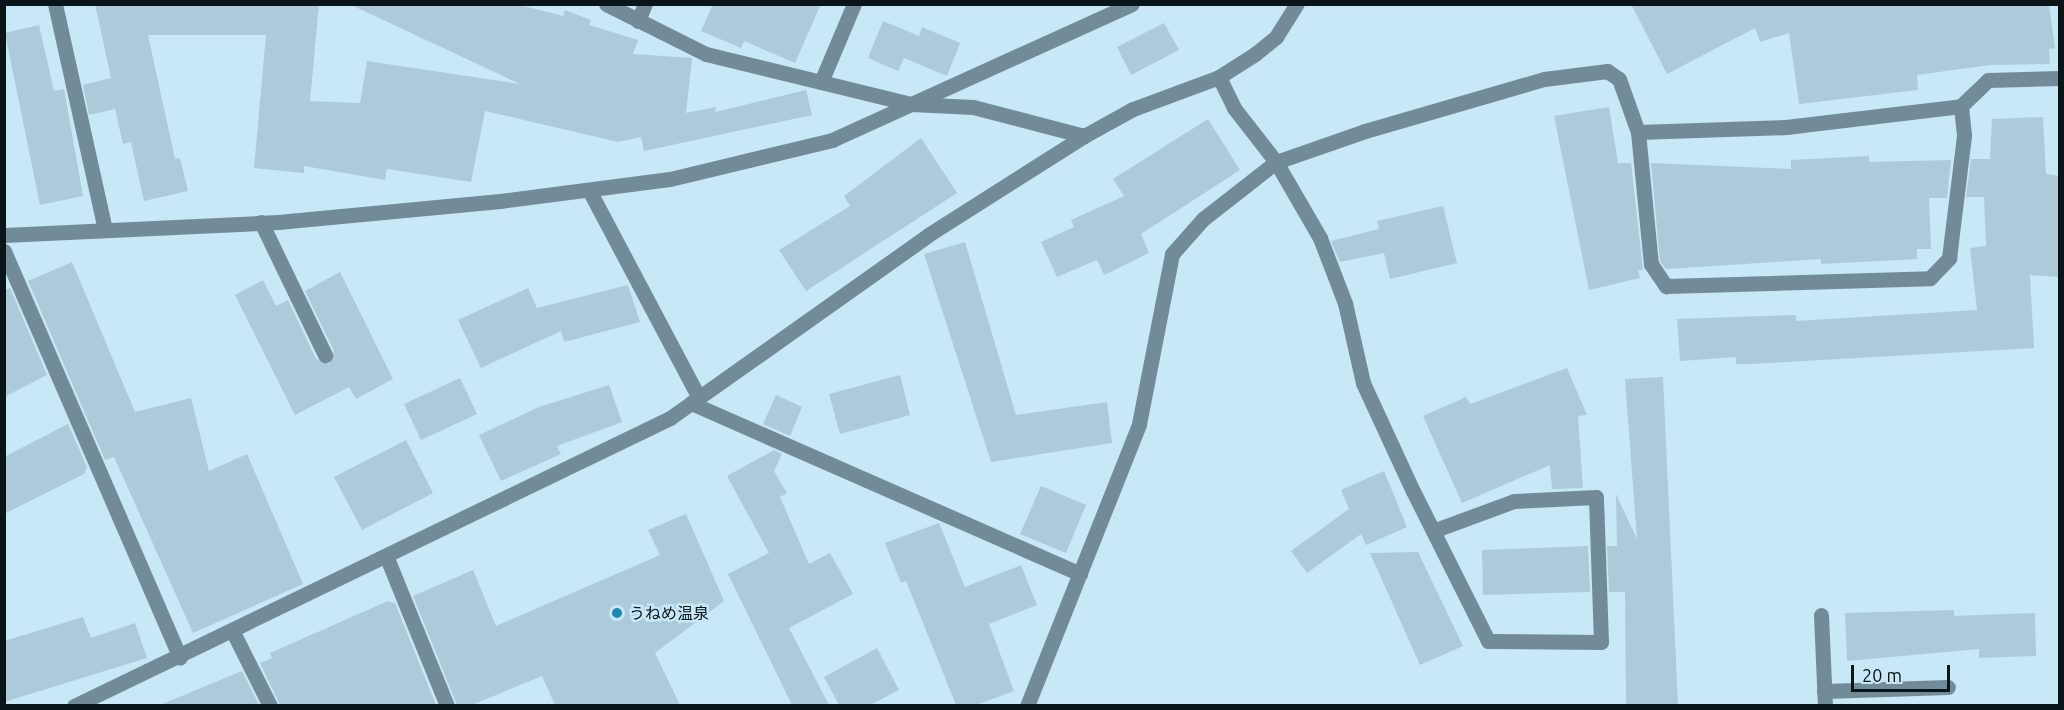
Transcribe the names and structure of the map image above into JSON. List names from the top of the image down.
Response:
{
  "places": ["うねめ温泉"],
  "scale_bar": "20 m"
}
